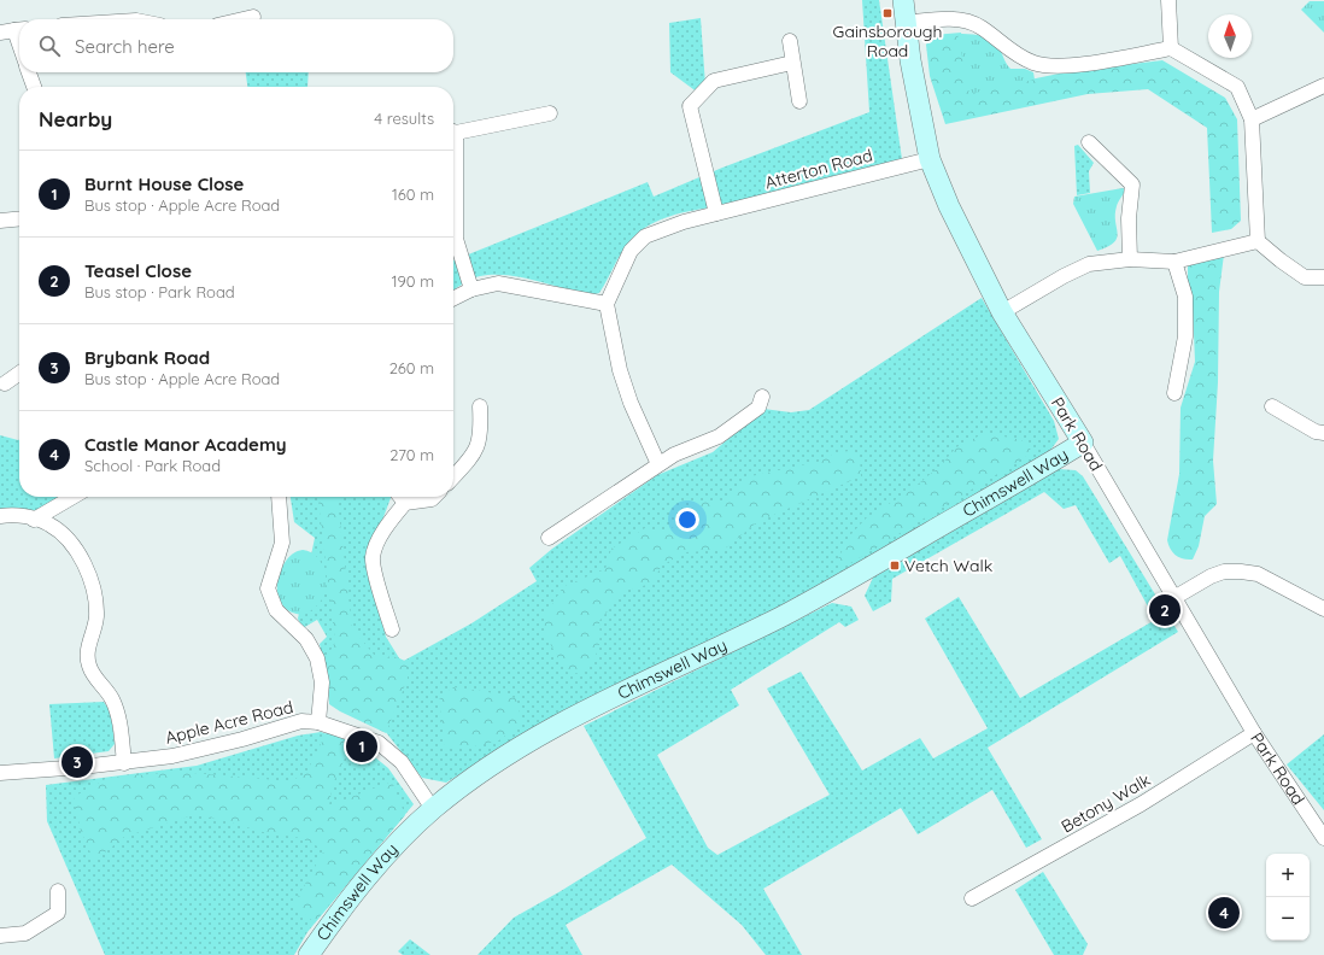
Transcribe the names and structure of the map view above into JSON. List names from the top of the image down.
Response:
{
  "streets": {
    "street": [
      "Atterton Road",
      "Park Road",
      "Chimswell Way",
      "Apple Acre Road",
      "Betony Walk"
    ]
  },
  "crossings": [
    ["Atterton Road", "Park Road"],
    ["Park Road", "Chimswell Way"],
    ["Park Road", "Betony Walk"],
    ["Chimswell Way", "Apple Acre Road"]
  ],
  "places": {
    "transit": ["Gainsborough Road", "Vetch Walk"]
  },
  "north": "top",
  "page": {
    "search": "Search here",
    "heading": ["Nearby", "4 results"],
    "list": [
      {
        "mark": "1",
        "name": "Burnt House Close",
        "note": "Bus stop · Apple Acre Road",
        "value": "160 m"
      },
      {
        "mark": "2",
        "name": "Teasel Close",
        "note": "Bus stop · Park Road",
        "value": "190 m"
      },
      {
        "mark": "3",
        "name": "Brybank Road",
        "note": "Bus stop · Apple Acre Road",
        "value": "260 m"
      },
      {
        "mark": "4",
        "name": "Castle Manor Academy",
        "note": "School · Park Road",
        "value": "270 m"
      }
    ],
    "pins": [
      "2",
      "1",
      "3",
      "4"
    ],
    "map_buttons": ["+", "−"]
  }
}
